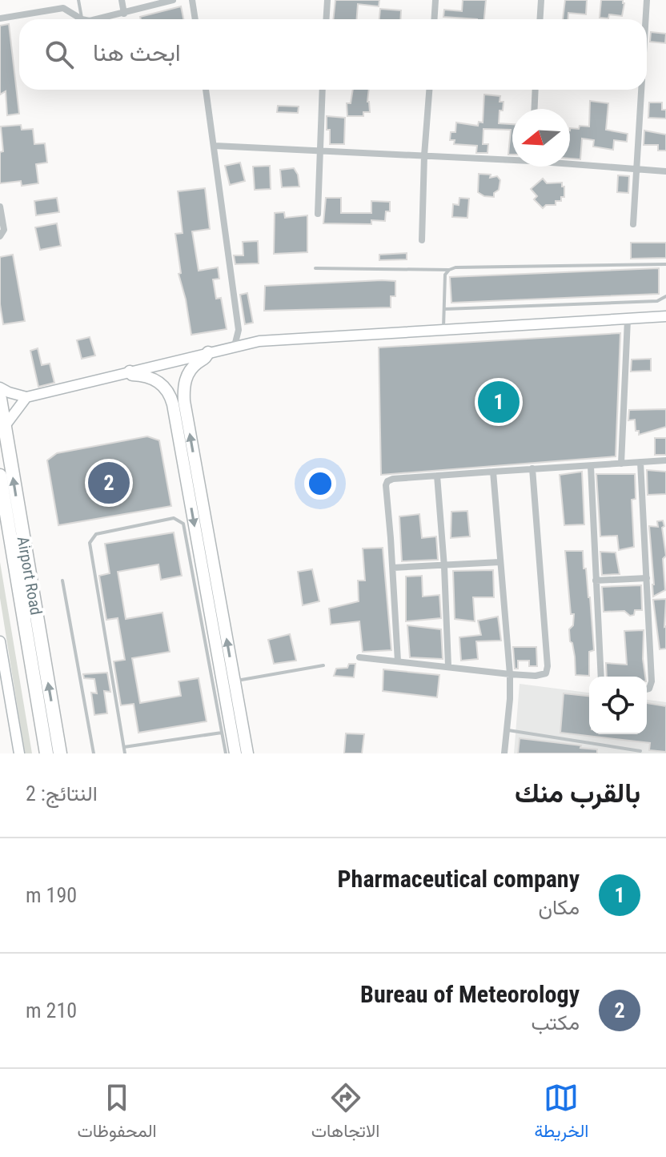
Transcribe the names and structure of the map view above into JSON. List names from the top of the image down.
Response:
{
  "streets": {
    "highway": ["Airport Road"]
  },
  "north": "left",
  "page": {
    "search": "ابحث هنا",
    "pins": ["1", "2"],
    "heading": ["بالقرب منك", "النتائج: 2"],
    "list": [
      {
        "mark": "1",
        "name": "Pharmaceutical company",
        "note": "مكان",
        "value": "190 m"
      },
      {
        "mark": "2",
        "name": "Bureau of Meteorology",
        "note": "مكتب",
        "value": "210 m"
      }
    ],
    "nav": ["الخريطة", "الاتجاهات", "المحفوظات"]
  }
}
